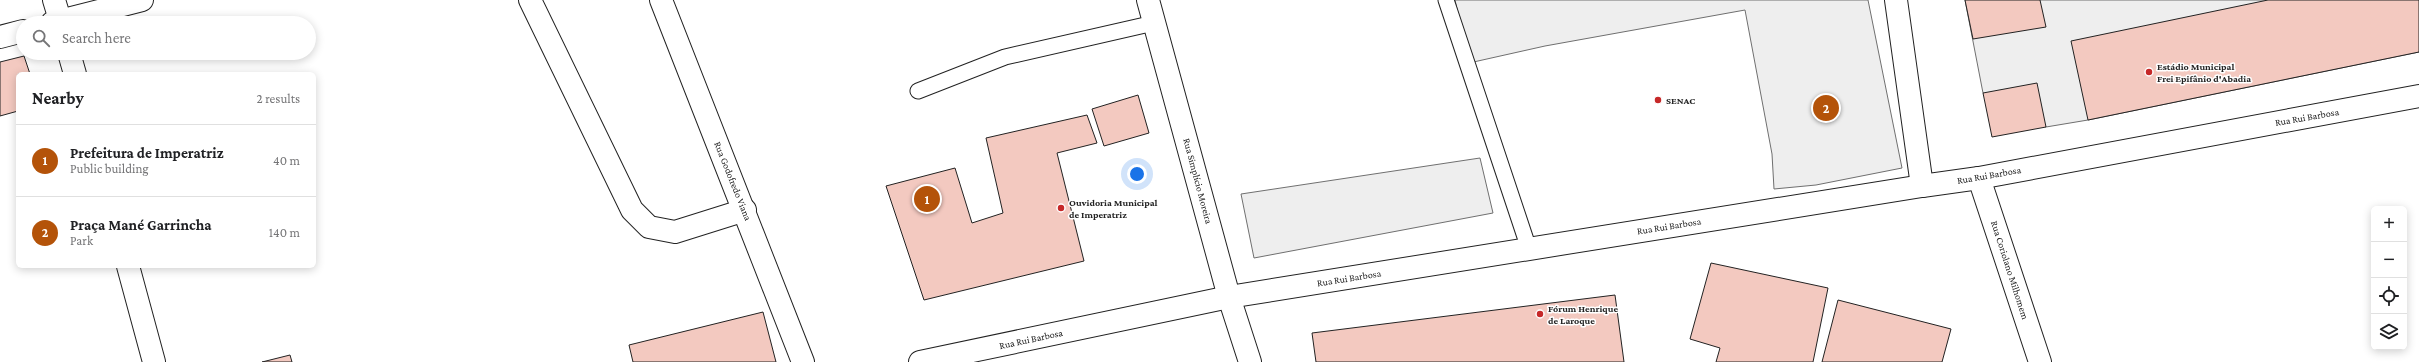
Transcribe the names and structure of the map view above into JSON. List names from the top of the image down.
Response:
{
  "streets": {
    "street": [
      "Rua Rui Barbosa",
      "Rua Godofredo Viana",
      "Rua Simplício Moreira",
      "Rua Coriolano Milhomem"
    ]
  },
  "crossings": [
    ["Rua Rui Barbosa", "Rua Simplício Moreira"],
    ["Rua Rui Barbosa", "Rua Coriolano Milhomem"]
  ],
  "places": [
    "Estádio Municipal Frei Epifânio d'Abadia",
    "SENAC",
    "Ouvidoria Municipal de Imperatriz",
    "Fórum Henrique de Laroque"
  ],
  "page": {
    "search": "Search here",
    "heading": ["Nearby", "2 results"],
    "pins": ["2", "1"],
    "list": [
      {
        "mark": "1",
        "name": "Prefeitura de Imperatriz",
        "note": "Public building",
        "value": "40 m"
      },
      {
        "mark": "2",
        "name": "Praça Mané Garrincha",
        "note": "Park",
        "value": "140 m"
      }
    ],
    "map_buttons": ["+", "−"]
  }
}
